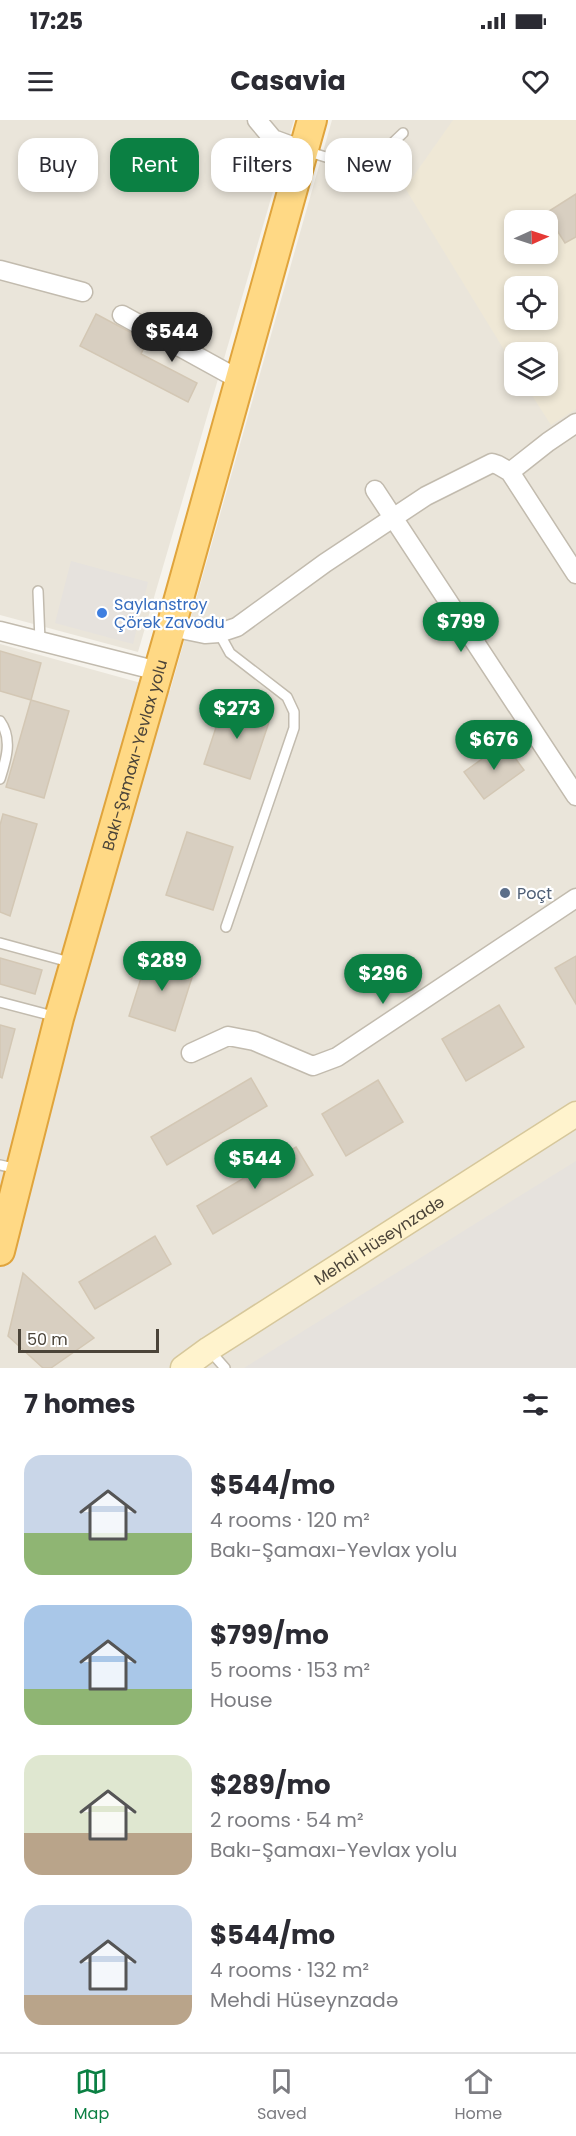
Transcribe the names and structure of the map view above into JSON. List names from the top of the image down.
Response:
{
  "streets": {
    "highway": ["Bakı-Şamaxı-Yevlax yolu"],
    "main road": ["Mehdi Hüseynzadə"]
  },
  "places": ["Saylanstroy Çörək Zavodu", "Poçt"],
  "scale_bar": "50 m",
  "north": "right",
  "page": {
    "status": "17:25",
    "header": "Casavia",
    "chip": [
      "Buy",
      "Rent",
      "Filters",
      "New"
    ],
    "price": [
      "$544",
      "$799",
      "$273",
      "$676",
      "$289",
      "$296",
      "$544"
    ],
    "scale": "50 m",
    "heading": "7 homes",
    "list": [
      {
        "name": "$544/mo",
        "note": "4 rooms · 120 m² · Bakı-Şamaxı-Yevlax yolu"
      },
      {
        "name": "$799/mo",
        "note": "5 rooms · 153 m² · House"
      },
      {
        "name": "$289/mo",
        "note": "2 rooms · 54 m² · Bakı-Şamaxı-Yevlax yolu"
      },
      {
        "name": "$544/mo",
        "note": "4 rooms · 132 m² · Mehdi Hüseynzadə"
      }
    ],
    "tabs": ["Map", "Saved", "Home"]
  }
}
